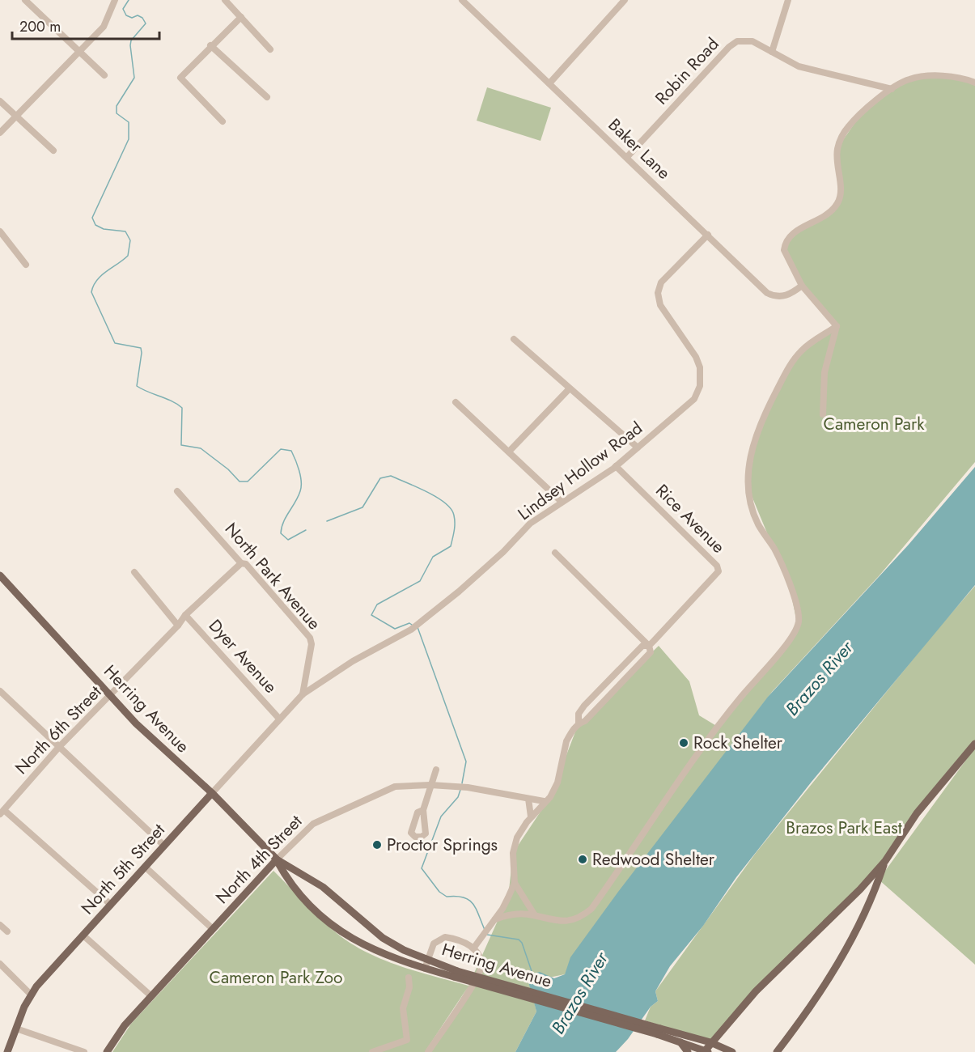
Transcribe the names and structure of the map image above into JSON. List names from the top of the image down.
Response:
{
  "streets": {
    "main road": ["Herring Avenue", "North 4th Street", "North 5th Street"],
    "street": [
      "Robin Road",
      "Baker Lane",
      "Lindsey Hollow Road",
      "Rice Avenue",
      "North Park Avenue",
      "Dyer Avenue",
      "North 6th Street"
    ]
  },
  "crossings": [
    ["Robin Road", "Baker Lane"],
    ["Baker Lane", "Lindsey Hollow Road"],
    ["Lindsey Hollow Road", "Rice Avenue"],
    ["Lindsey Hollow Road", "North Park Avenue"],
    ["Lindsey Hollow Road", "Dyer Avenue"],
    ["Lindsey Hollow Road", "North 5th Street"],
    ["North Park Avenue", "North 6th Street"],
    ["Dyer Avenue", "North 6th Street"],
    ["Dyer Avenue", "North 5th Street"],
    ["Herring Avenue", "North 6th Street"],
    ["Herring Avenue", "North 4th Street"],
    ["Herring Avenue", "North 5th Street"]
  ],
  "water": ["Brazos River"],
  "parks": ["Cameron Park", "Brazos Park East", "Cameron Park Zoo"],
  "places": ["Rock Shelter", "Proctor Springs", "Redwood Shelter"],
  "scale_bar": "200 m"
}
